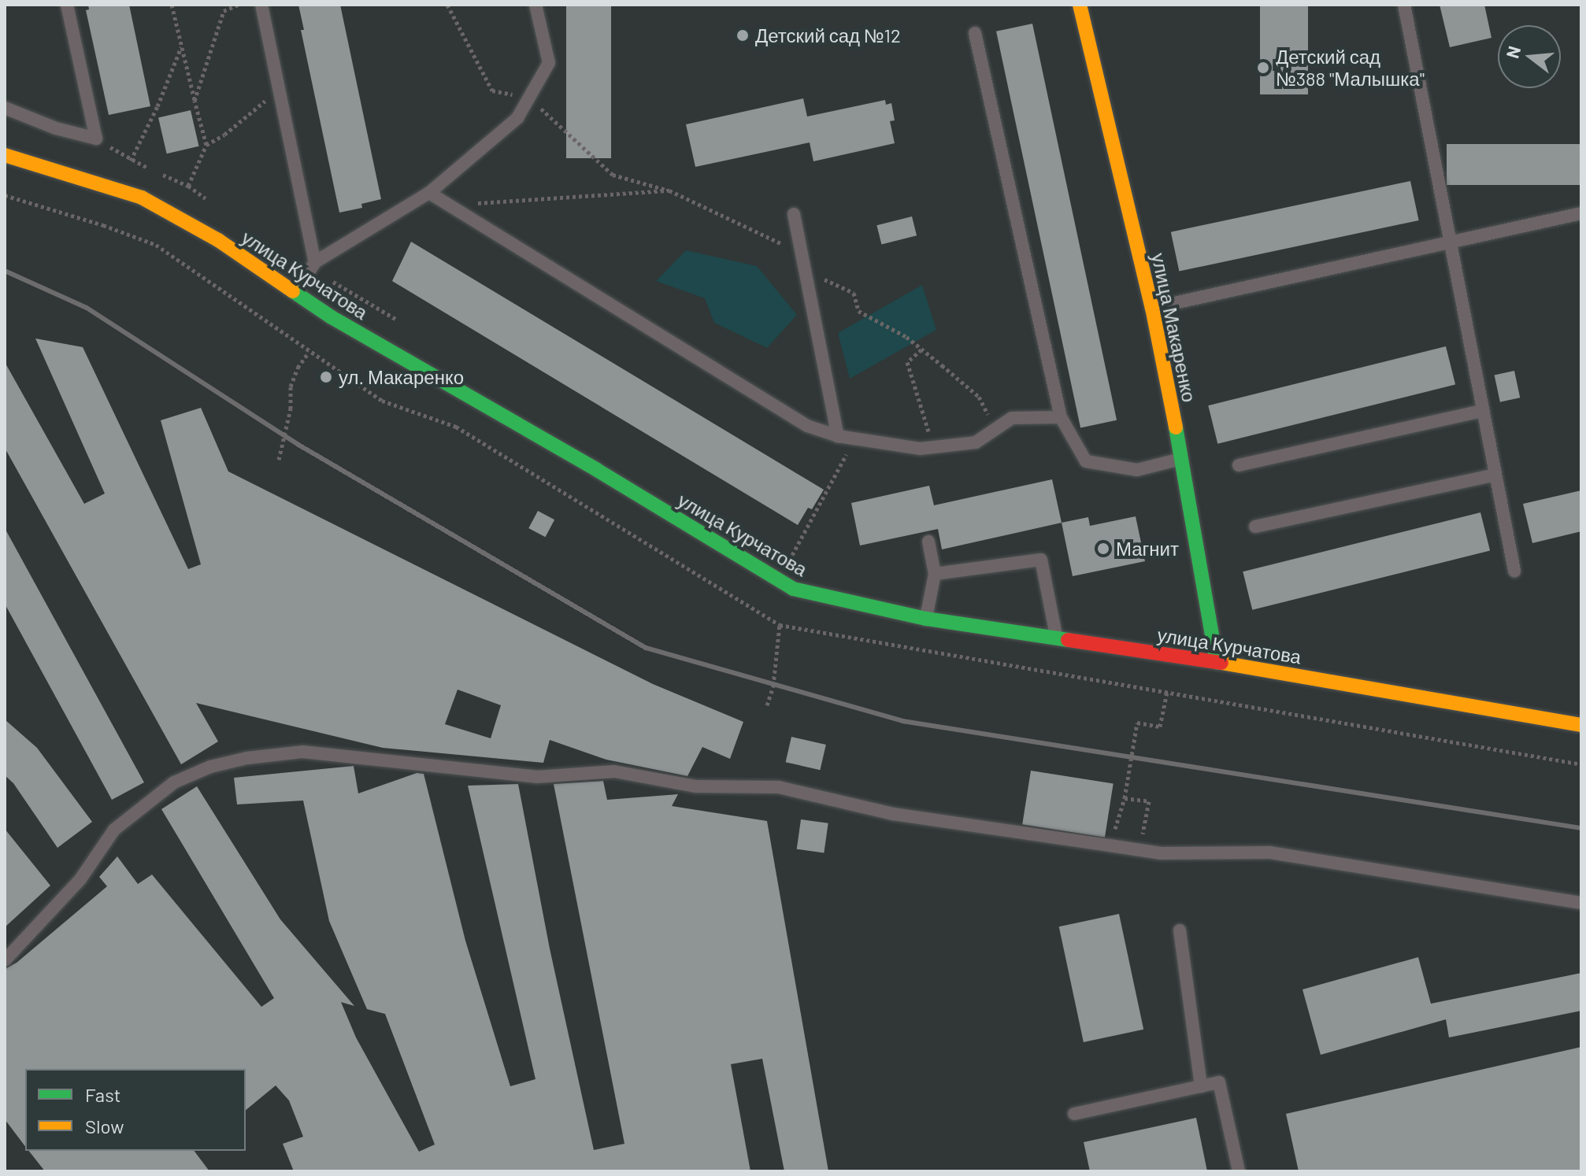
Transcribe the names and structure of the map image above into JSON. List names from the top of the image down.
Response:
{
  "streets": {
    "main road": ["улица Курчатова", "улица Макаренко"]
  },
  "crossings": [
    ["улица Курчатова", "улица Макаренко"]
  ],
  "places": [
    "Детский сад №12",
    "Детский сад №388 \"Малышка\"",
    "ул. Макаренко",
    "Магнит"
  ],
  "legend": ["Fast", "Slow"],
  "north": "left"
}
